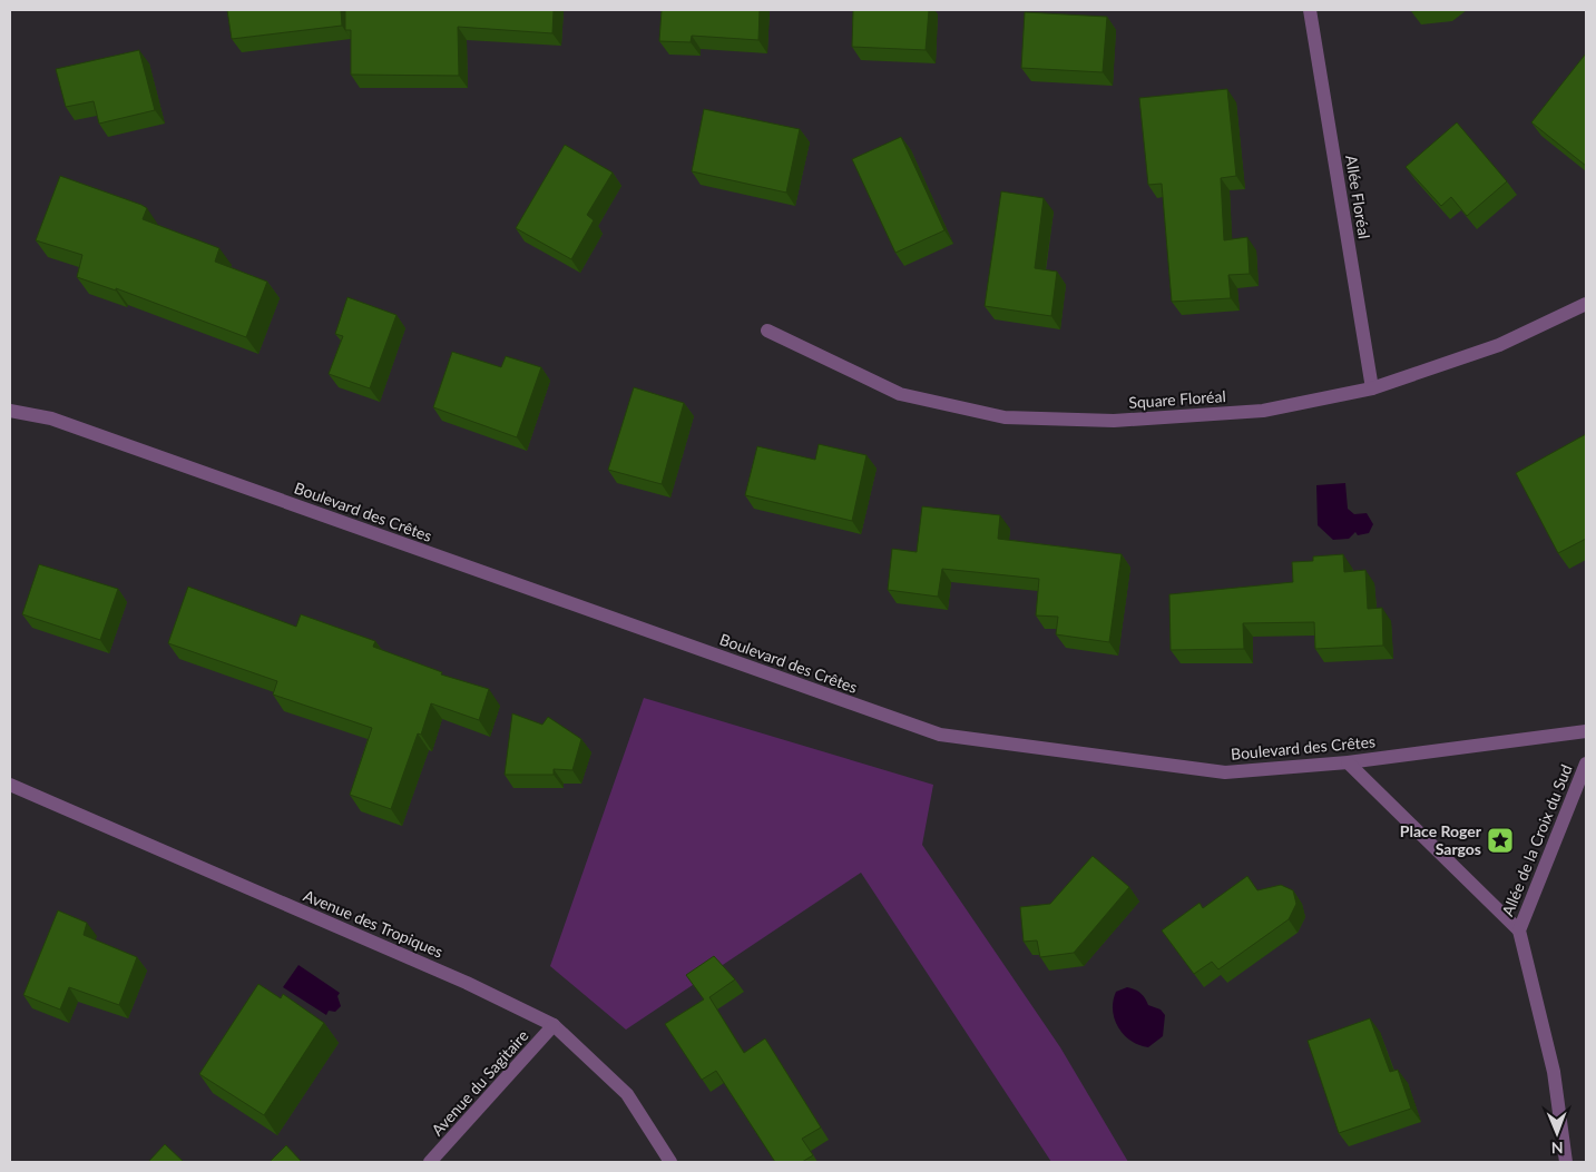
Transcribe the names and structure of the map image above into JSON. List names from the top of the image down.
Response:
{
  "streets": {
    "street": [
      "Allée Floréal",
      "Square Floréal",
      "Boulevard des Crêtes",
      "Allée de la Croix du Sud",
      "Avenue des Tropiques",
      "Avenue du Sagitaire"
    ]
  },
  "crossings": [
    ["Allée Floréal", "Square Floréal"],
    ["Boulevard des Crêtes", "Allée de la Croix du Sud"],
    ["Avenue des Tropiques", "Avenue du Sagitaire"]
  ],
  "places": {
    "place": ["Place Roger Sargos"]
  },
  "north": "bottom"
}
